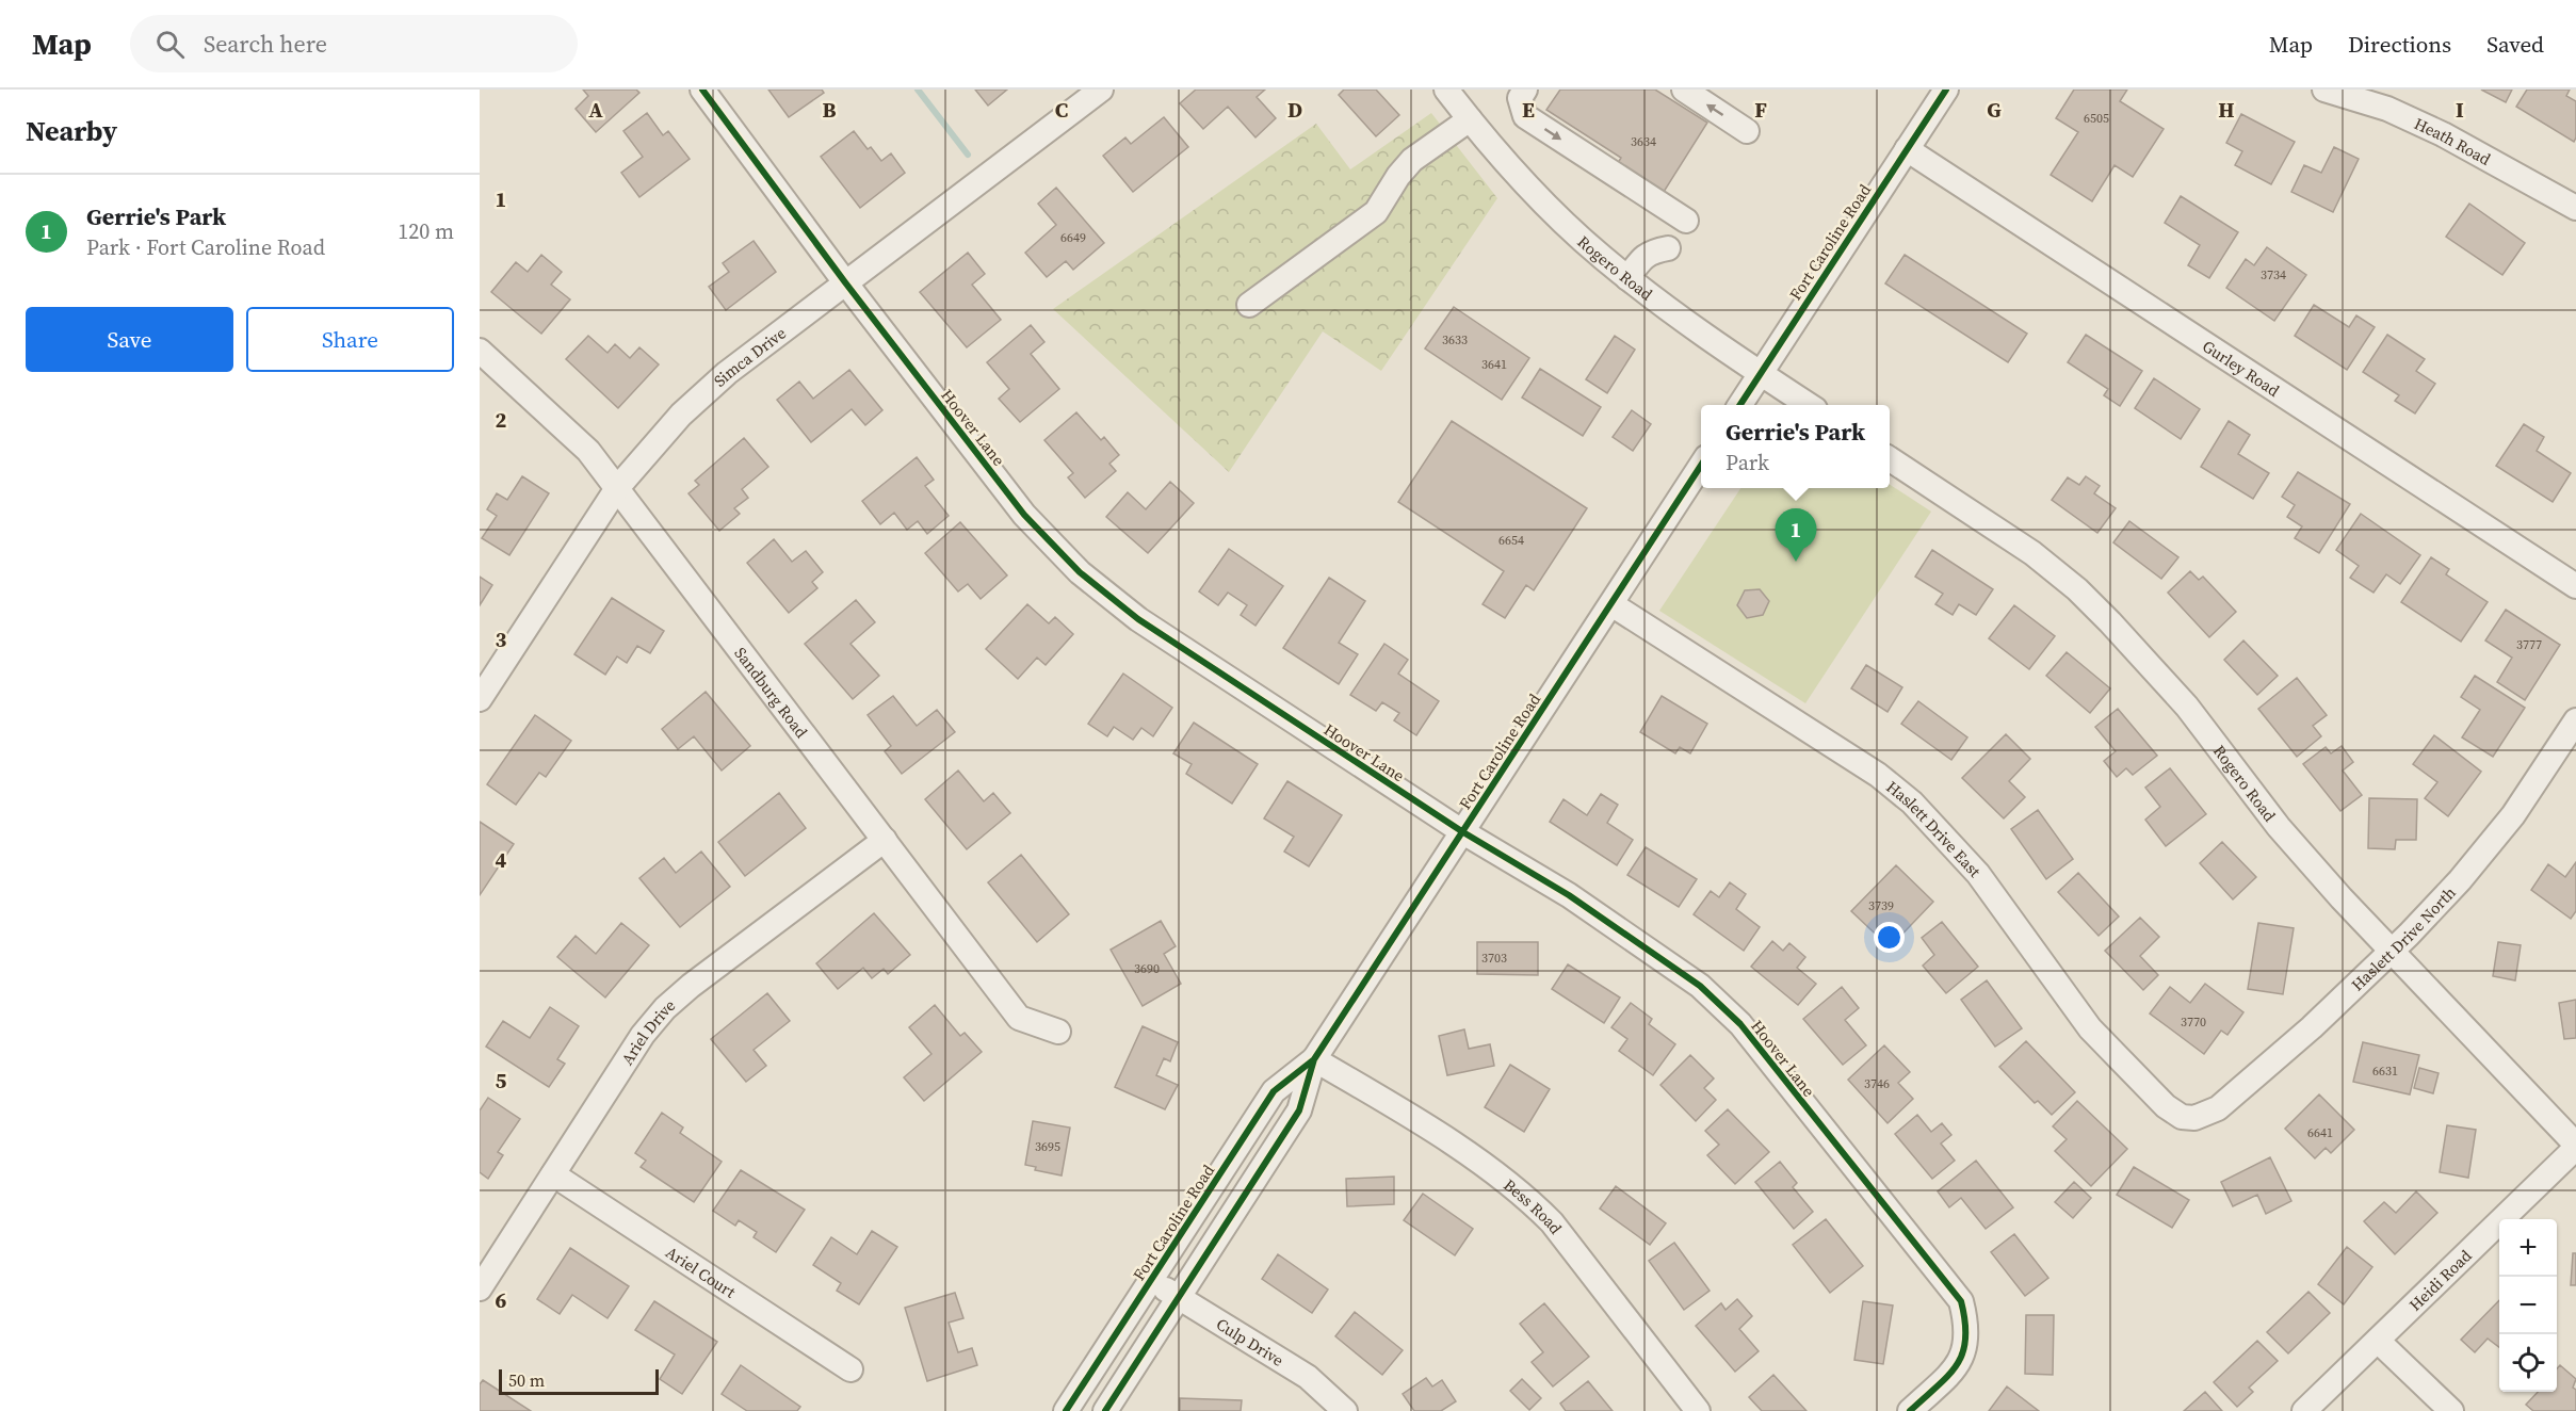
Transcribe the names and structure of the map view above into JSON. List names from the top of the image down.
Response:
{
  "streets": {
    "street": [
      "Heath Road",
      "Fort Caroline Road",
      "Rogero Road",
      "Simca Drive",
      "Gurley Road",
      "Hoover Lane",
      "Sandburg Road",
      "Haslett Drive East",
      "Haslett Drive North",
      "Ariel Drive",
      "Bess Road",
      "Ariel Court",
      "Heidi Road",
      "Culp Drive"
    ]
  },
  "crossings": [
    ["Fort Caroline Road", "Rogero Road"],
    ["Fort Caroline Road", "Gurley Road"],
    ["Fort Caroline Road", "Hoover Lane"],
    ["Fort Caroline Road", "Haslett Drive East"],
    ["Fort Caroline Road", "Bess Road"],
    ["Fort Caroline Road", "Culp Drive"],
    ["Rogero Road", "Haslett Drive North"],
    ["Rogero Road", "Heidi Road"],
    ["Simca Drive", "Hoover Lane"],
    ["Simca Drive", "Sandburg Road"],
    ["Sandburg Road", "Ariel Drive"],
    ["Haslett Drive East", "Haslett Drive North"],
    ["Ariel Drive", "Ariel Court"]
  ],
  "house_numbers": [
    "6505",
    "3634",
    "6649",
    "3734",
    "3633",
    "3641",
    "6654",
    "3777",
    "3739",
    "3703",
    "3690",
    "3770",
    "6631",
    "3746",
    "6641",
    "3695"
  ],
  "scale_bar": "50 m",
  "page": {
    "header": "Map",
    "search": "Search here",
    "nav": ["Map", "Directions", "Saved"],
    "heading": "Nearby",
    "list": [
      {
        "mark": "1",
        "name": "Gerrie's Park",
        "note": "Park · Fort Caroline Road",
        "value": "120 m"
      }
    ],
    "buttons": ["Save", "Share"],
    "popup": ["Gerrie's Park", "Park"],
    "pins": "1",
    "map_buttons": ["+", "−"],
    "scale": "50 m"
  },
  "grid": {
    "columns": [
      "A",
      "B",
      "C",
      "D",
      "E",
      "F",
      "G",
      "H",
      "I"
    ],
    "rows": [
      "1",
      "2",
      "3",
      "4",
      "5",
      "6"
    ]
  }
}
